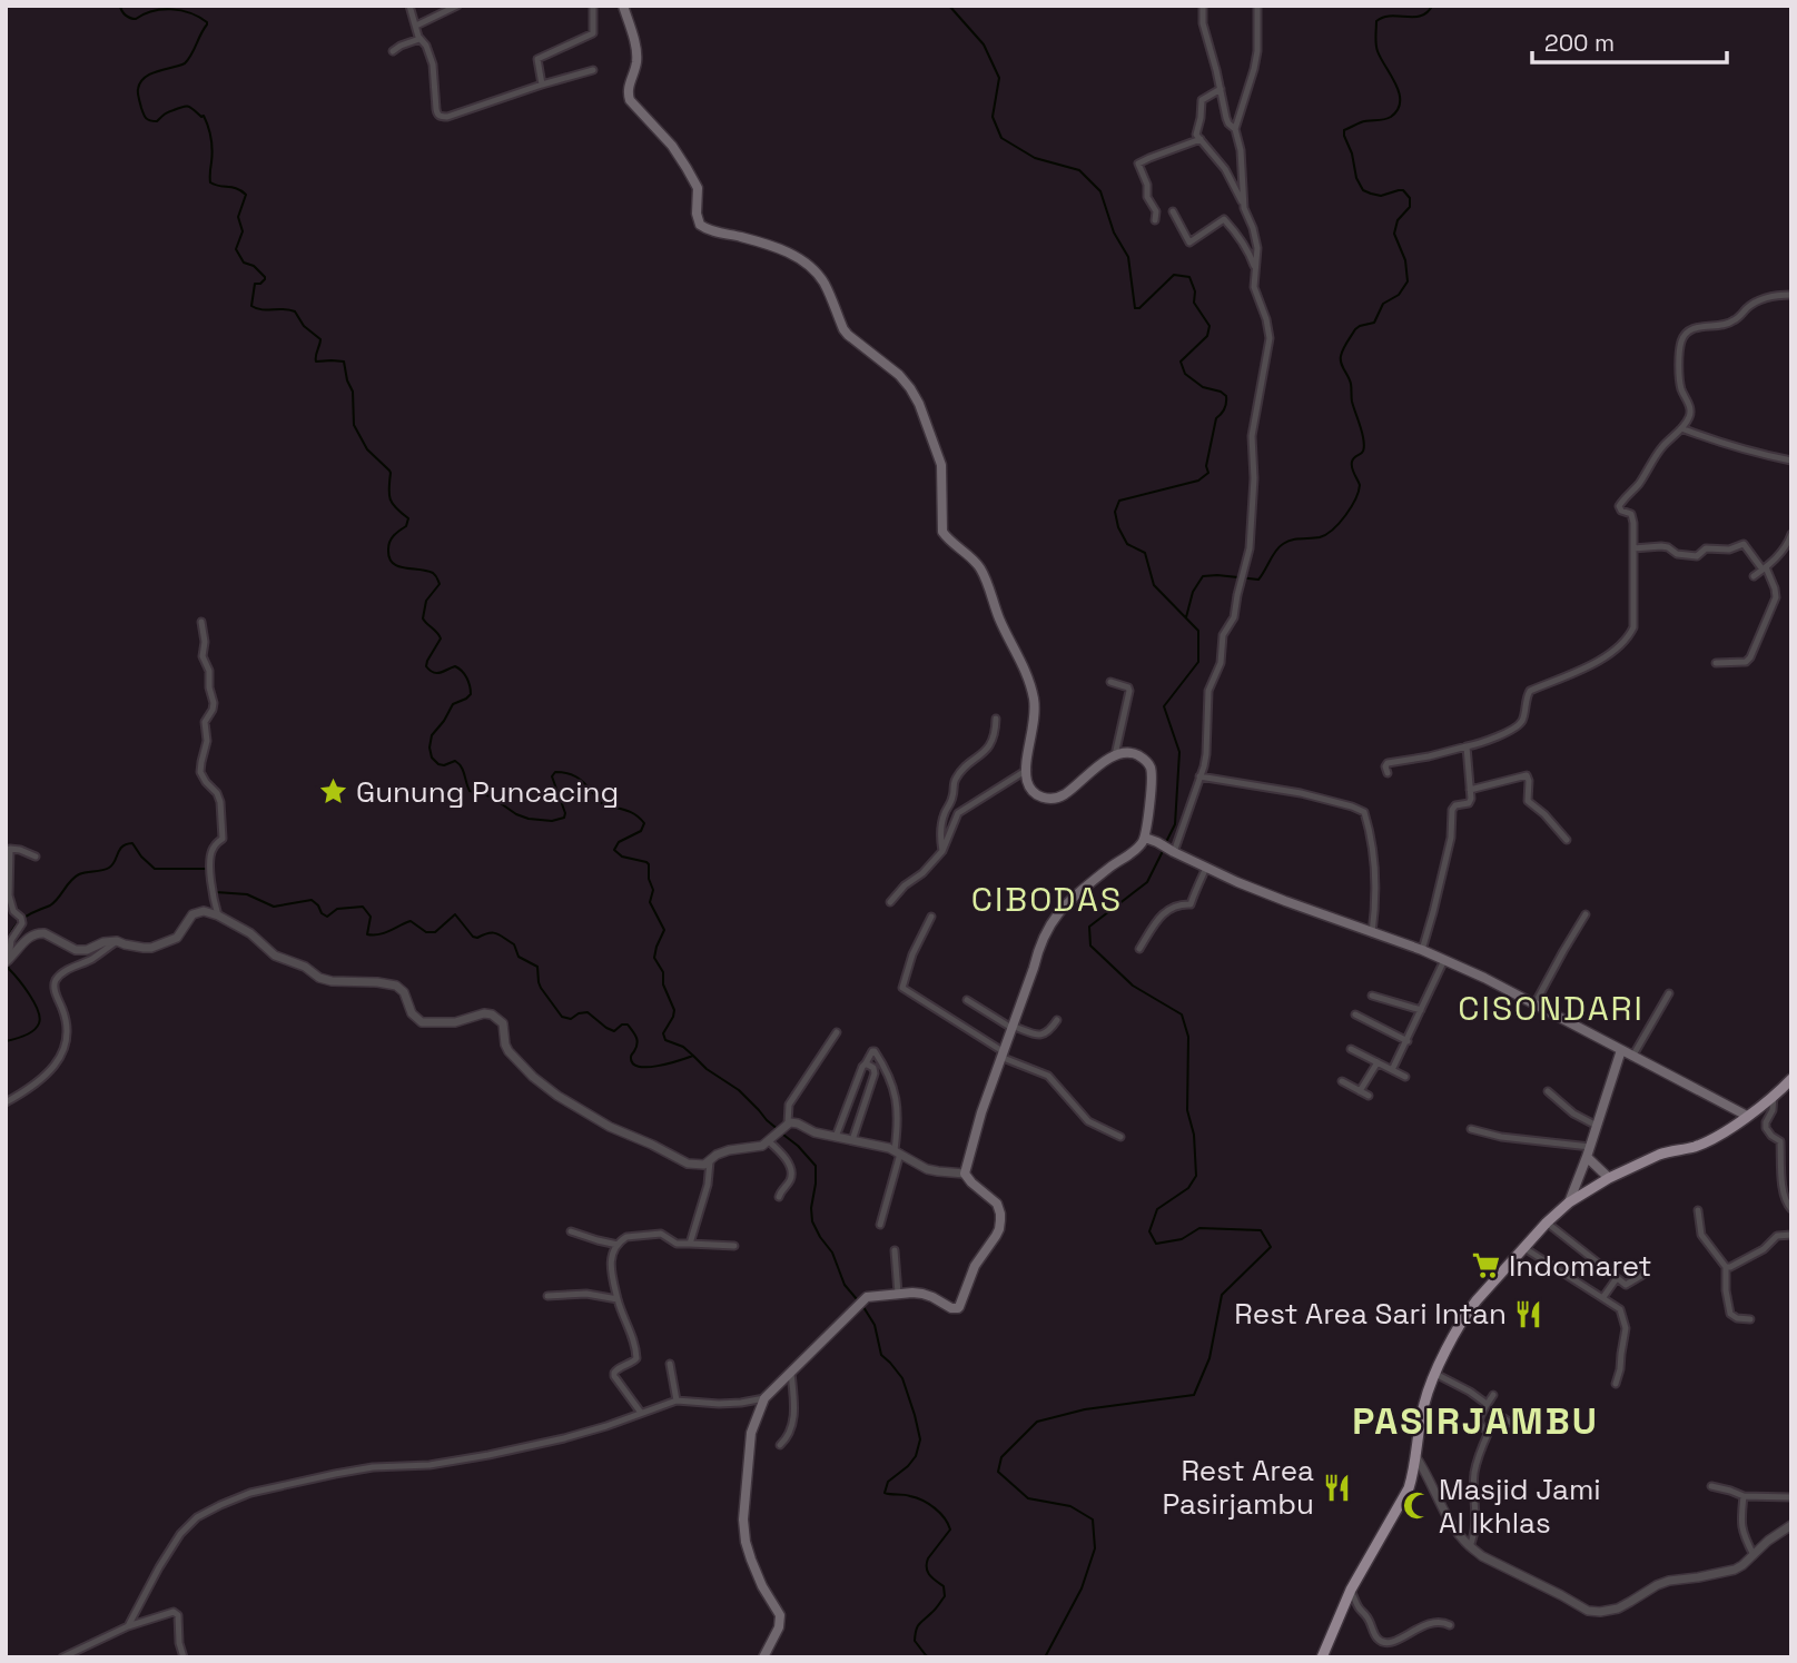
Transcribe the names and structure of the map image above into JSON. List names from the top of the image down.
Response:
{
  "districts": ["CIBODAS", "CISONDARI", "PASIRJAMBU"],
  "places": {
    "place": ["Gunung Puncacing"],
    "supermarket": ["Indomaret"],
    "restaurant": ["Rest Area Sari Intan", "Rest Area Pasirjambu"],
    "mosque": ["Masjid Jami Al Ikhlas"]
  },
  "scale_bar": "200 m"
}
